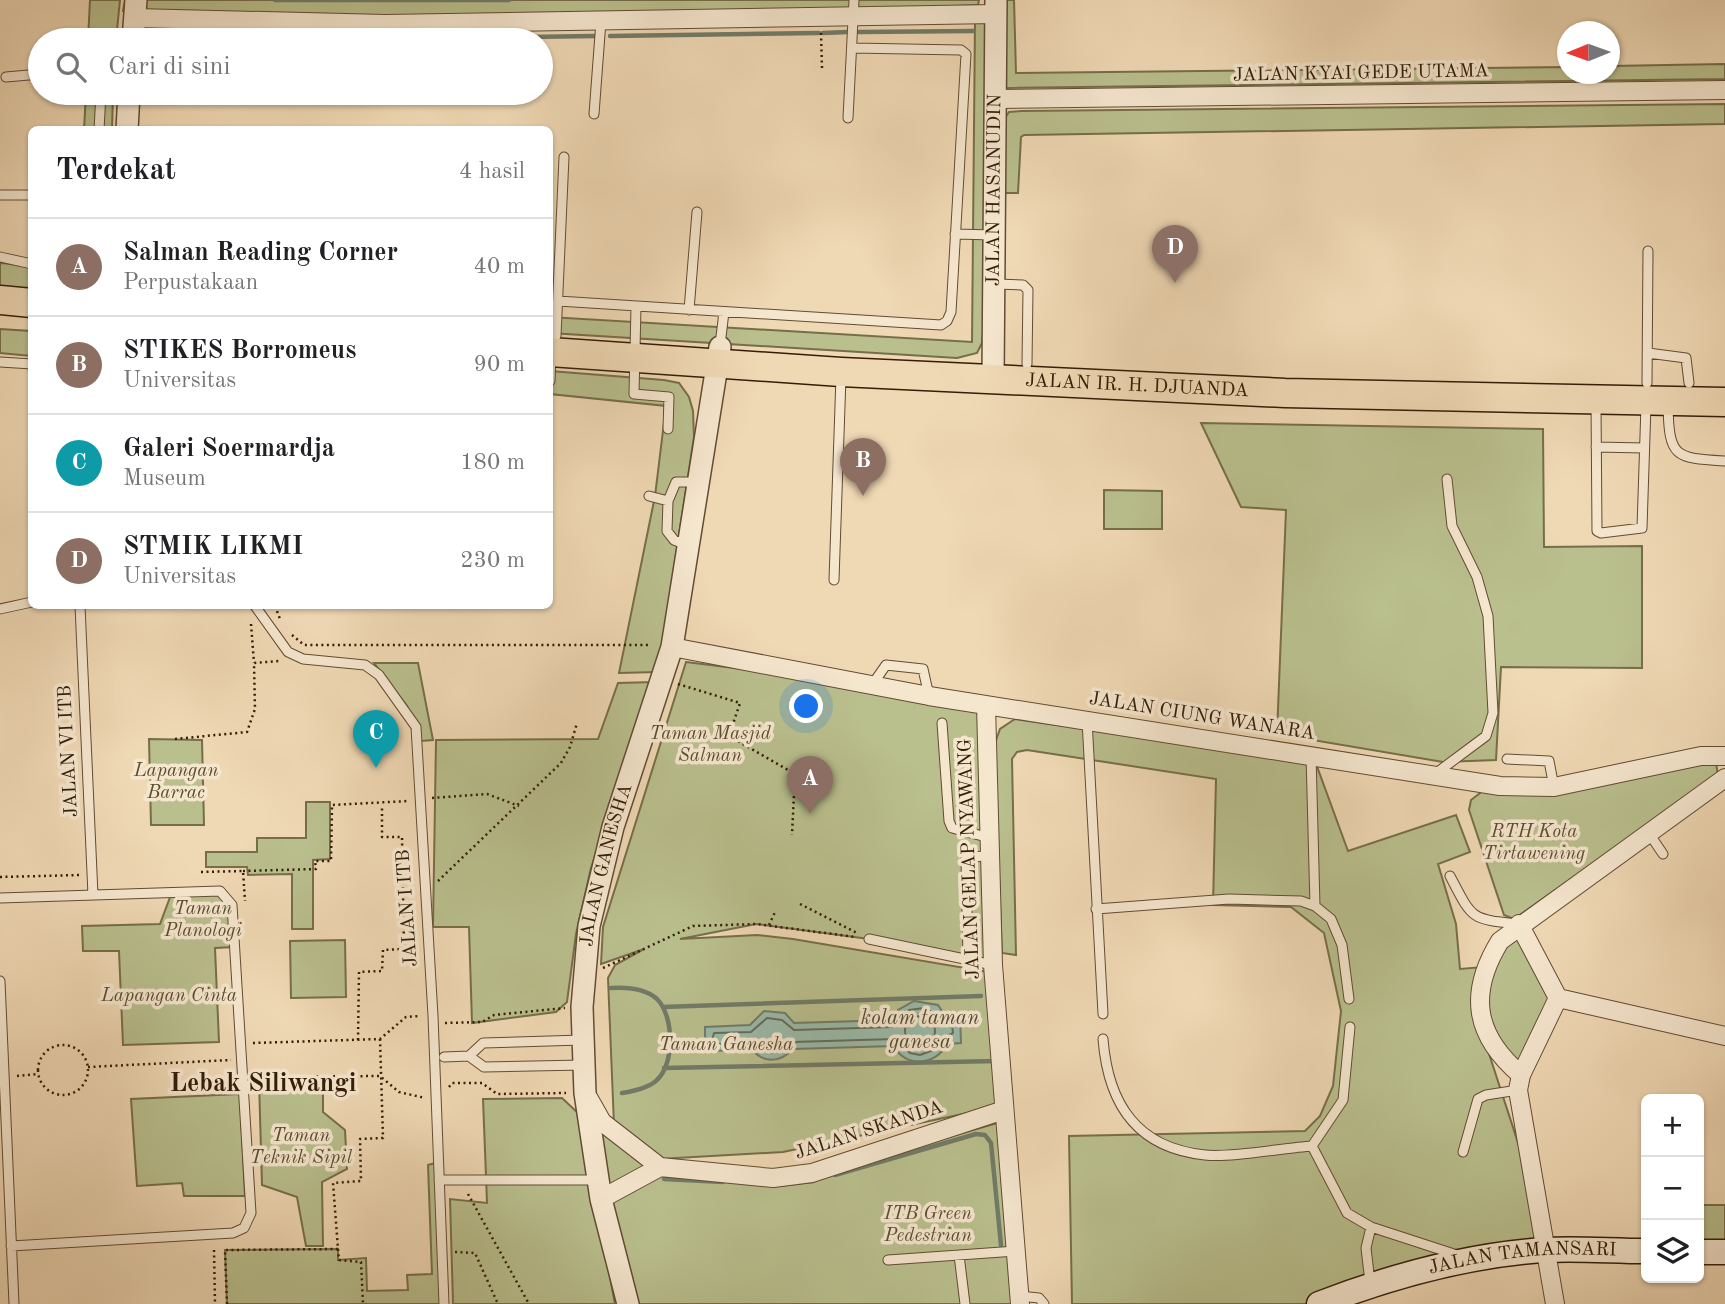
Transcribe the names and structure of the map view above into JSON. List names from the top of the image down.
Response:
{
  "streets": {
    "main road": ["JALAN IR. H. DJUANDA", "JALAN TAMANSARI"],
    "street": [
      "JALAN KYAI GEDE UTAMA",
      "JALAN HASANUDIN",
      "JALAN CIUNG WANARA",
      "JALAN GELAP NYAWANG",
      "JALAN GANESHA",
      "JALAN SKANDA"
    ],
    "lane": ["JALAN VI ITB", "JALAN I ITB"]
  },
  "crossings": [
    ["JALAN KYAI GEDE UTAMA", "JALAN HASANUDIN"],
    ["JALAN HASANUDIN", "JALAN IR. H. DJUANDA"],
    ["JALAN IR. H. DJUANDA", "JALAN GANESHA"],
    ["JALAN CIUNG WANARA", "JALAN GELAP NYAWANG"],
    ["JALAN CIUNG WANARA", "JALAN GANESHA"],
    ["JALAN GELAP NYAWANG", "JALAN SKANDA"]
  ],
  "districts": ["Lebak Siliwangi"],
  "water": ["kolam taman ganesa"],
  "parks": [
    "Taman Masjid Salman",
    "Lapangan Barrac",
    "RTH Kota Tirtawening",
    "Taman Planologi",
    "Lapangan Cinta",
    "Taman Ganesha",
    "Taman Teknik Sipil",
    "ITB Green Pedestrian"
  ],
  "north": "left",
  "page": {
    "search": "Cari di sini",
    "heading": ["Terdekat", "4 hasil"],
    "list": [
      {
        "mark": "A",
        "name": "Salman Reading Corner",
        "note": "Perpustakaan",
        "value": "40 m"
      },
      {
        "mark": "B",
        "name": "STIKES Borromeus",
        "note": "Universitas",
        "value": "90 m"
      },
      {
        "mark": "C",
        "name": "Galeri Soermardja",
        "note": "Museum",
        "value": "180 m"
      },
      {
        "mark": "D",
        "name": "STMIK LIKMI",
        "note": "Universitas",
        "value": "230 m"
      }
    ],
    "pins": [
      "D",
      "B",
      "C",
      "A"
    ],
    "map_buttons": ["+", "−"]
  }
}
